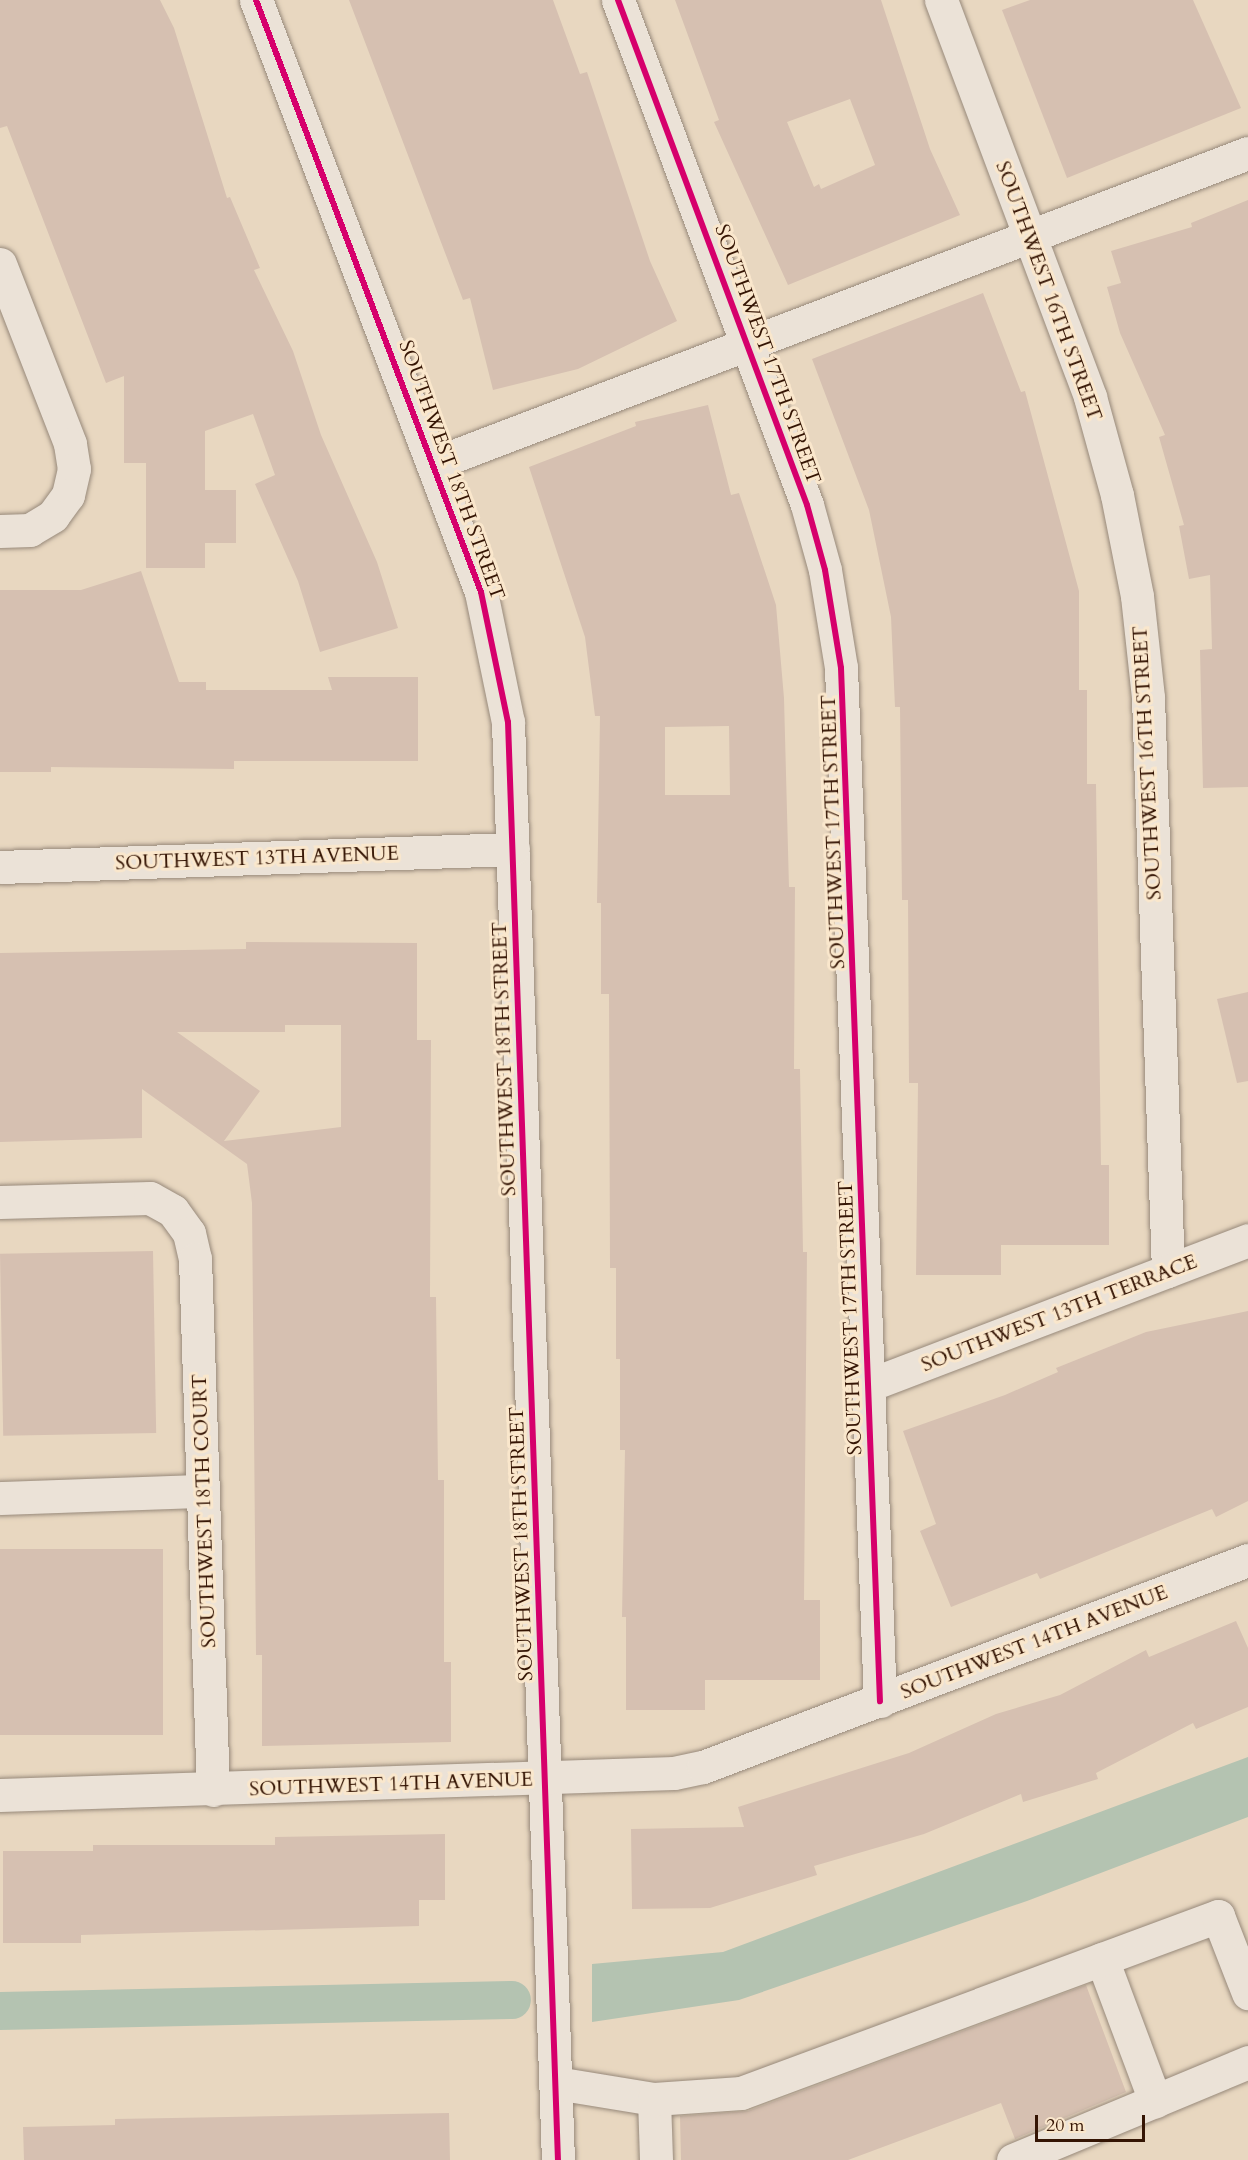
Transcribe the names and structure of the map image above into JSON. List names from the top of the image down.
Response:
{
  "streets": {
    "street": [
      "SOUTHWEST 16TH STREET",
      "SOUTHWEST 17TH STREET",
      "SOUTHWEST 18TH STREET",
      "SOUTHWEST 13TH AVENUE",
      "SOUTHWEST 13TH TERRACE",
      "SOUTHWEST 18TH COURT",
      "SOUTHWEST 14TH AVENUE"
    ]
  },
  "crossings": [
    ["SOUTHWEST 16TH STREET", "SOUTHWEST 13TH TERRACE"],
    ["SOUTHWEST 17TH STREET", "SOUTHWEST 13TH TERRACE"],
    ["SOUTHWEST 17TH STREET", "SOUTHWEST 14TH AVENUE"],
    ["SOUTHWEST 18TH STREET", "SOUTHWEST 13TH AVENUE"],
    ["SOUTHWEST 18TH STREET", "SOUTHWEST 14TH AVENUE"],
    ["SOUTHWEST 18TH COURT", "SOUTHWEST 14TH AVENUE"]
  ],
  "scale_bar": "20 m"
}
